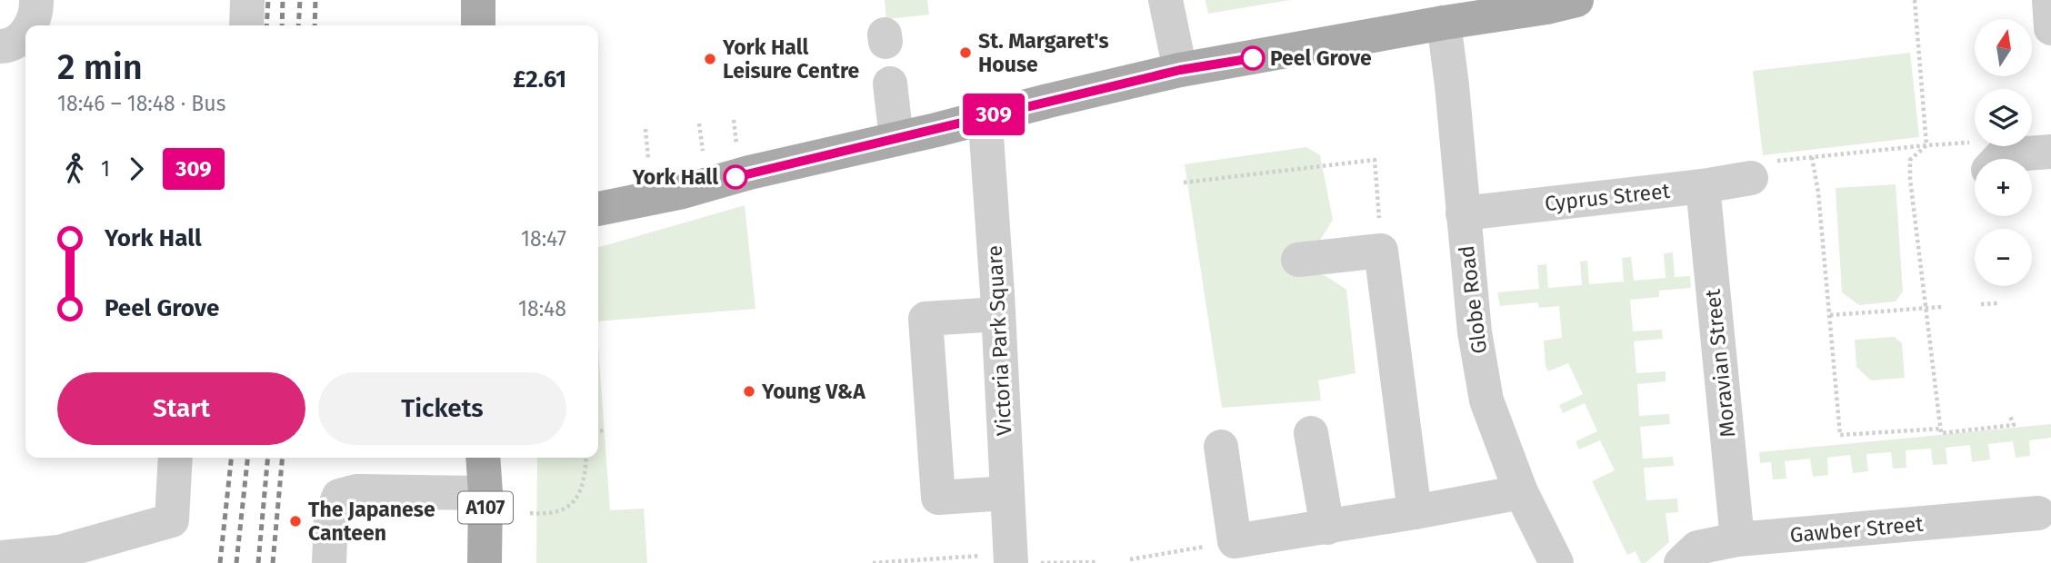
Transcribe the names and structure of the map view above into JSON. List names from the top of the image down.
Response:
{
  "streets": {
    "main road": ["A107"],
    "street": [
      "Cyprus Street",
      "Globe Road",
      "Victoria Park Square",
      "Moravian Street",
      "Gawber Street"
    ]
  },
  "crossings": [
    ["Cyprus Street", "Globe Road"],
    ["Cyprus Street", "Moravian Street"],
    ["Moravian Street", "Gawber Street"]
  ],
  "places": [
    "St. Margaret's House",
    "Peel Grove",
    "York Hall Leisure Centre",
    "York Hall",
    "Young V&A",
    "The Japanese Canteen"
  ],
  "lines": ["bus line 309"],
  "north": "top",
  "page": {
    "on_map": "309",
    "map_buttons": ["+", "−"],
    "heading": ["2 min", "18:46 – 18:48 · Bus", "£2.61"],
    "legs": ["1", "309"],
    "list": [
      {
        "name": "York Hall",
        "value": "18:47"
      },
      {
        "name": "Peel Grove",
        "value": "18:48"
      }
    ],
    "buttons": ["Start", "Tickets"]
  }
}
